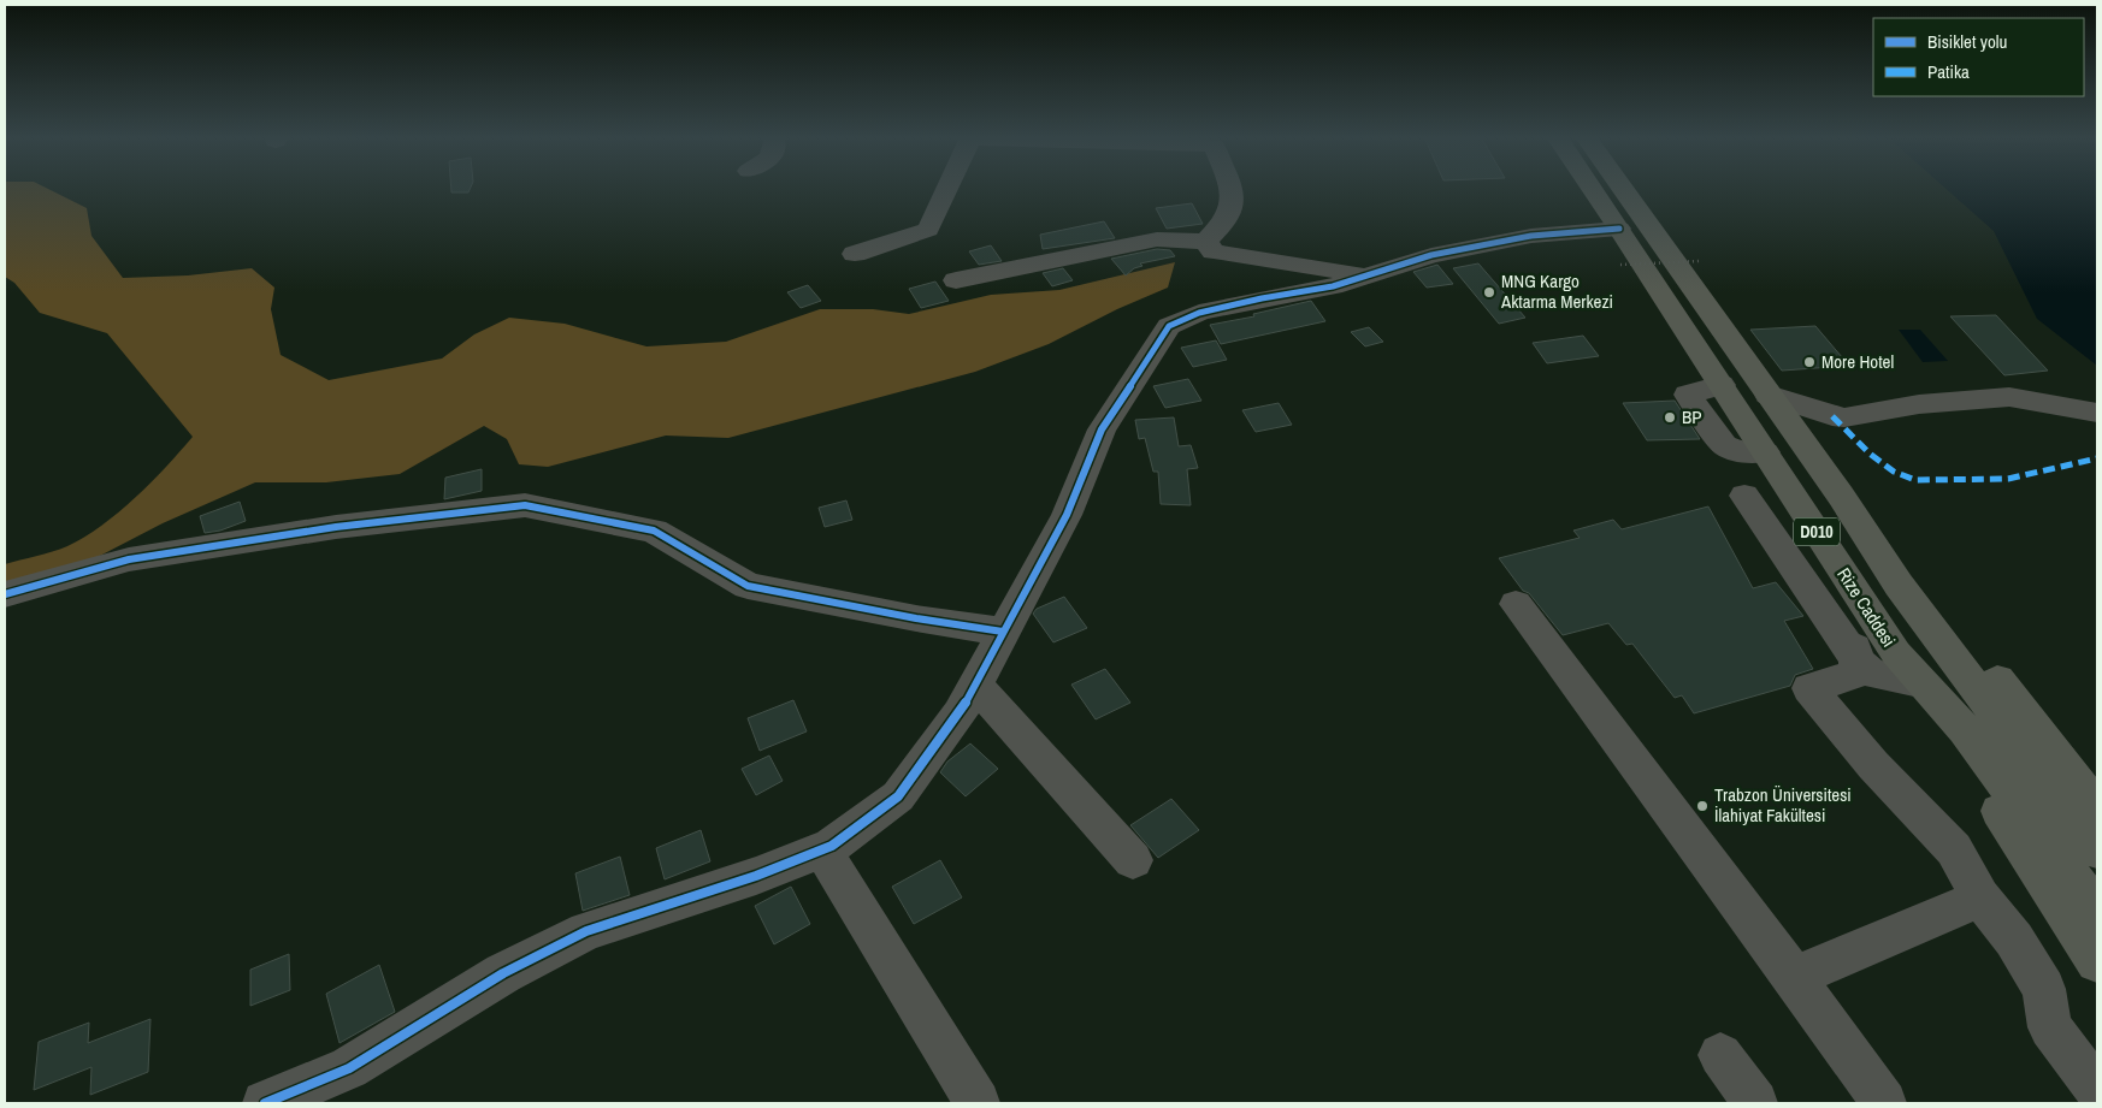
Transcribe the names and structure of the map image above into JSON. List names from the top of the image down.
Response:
{
  "streets": {
    "highway": ["D010", "Rize Caddesi"]
  },
  "places": [
    "MNG Kargo Aktarma Merkezi",
    "More Hotel",
    "BP",
    "Trabzon Üniversitesi İlahiyat Fakültesi"
  ],
  "legend": ["Bisiklet yolu", "Patika"]
}
